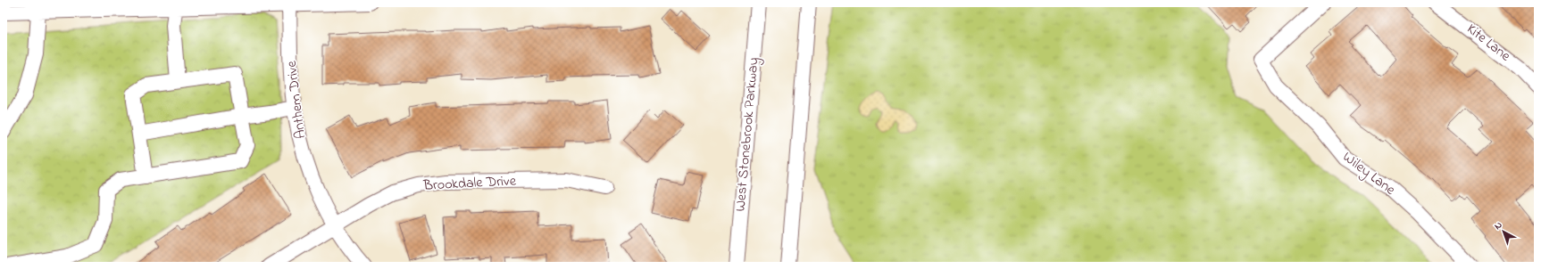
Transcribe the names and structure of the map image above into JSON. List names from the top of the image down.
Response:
{
  "streets": {
    "street": [
      "Kite Lane",
      "Anthem Drive",
      "West Stonebrook Parkway",
      "Wiley Lane",
      "Brookdale Drive"
    ]
  },
  "crossings": [
    ["Anthem Drive", "Brookdale Drive"]
  ],
  "north": "top left"
}
